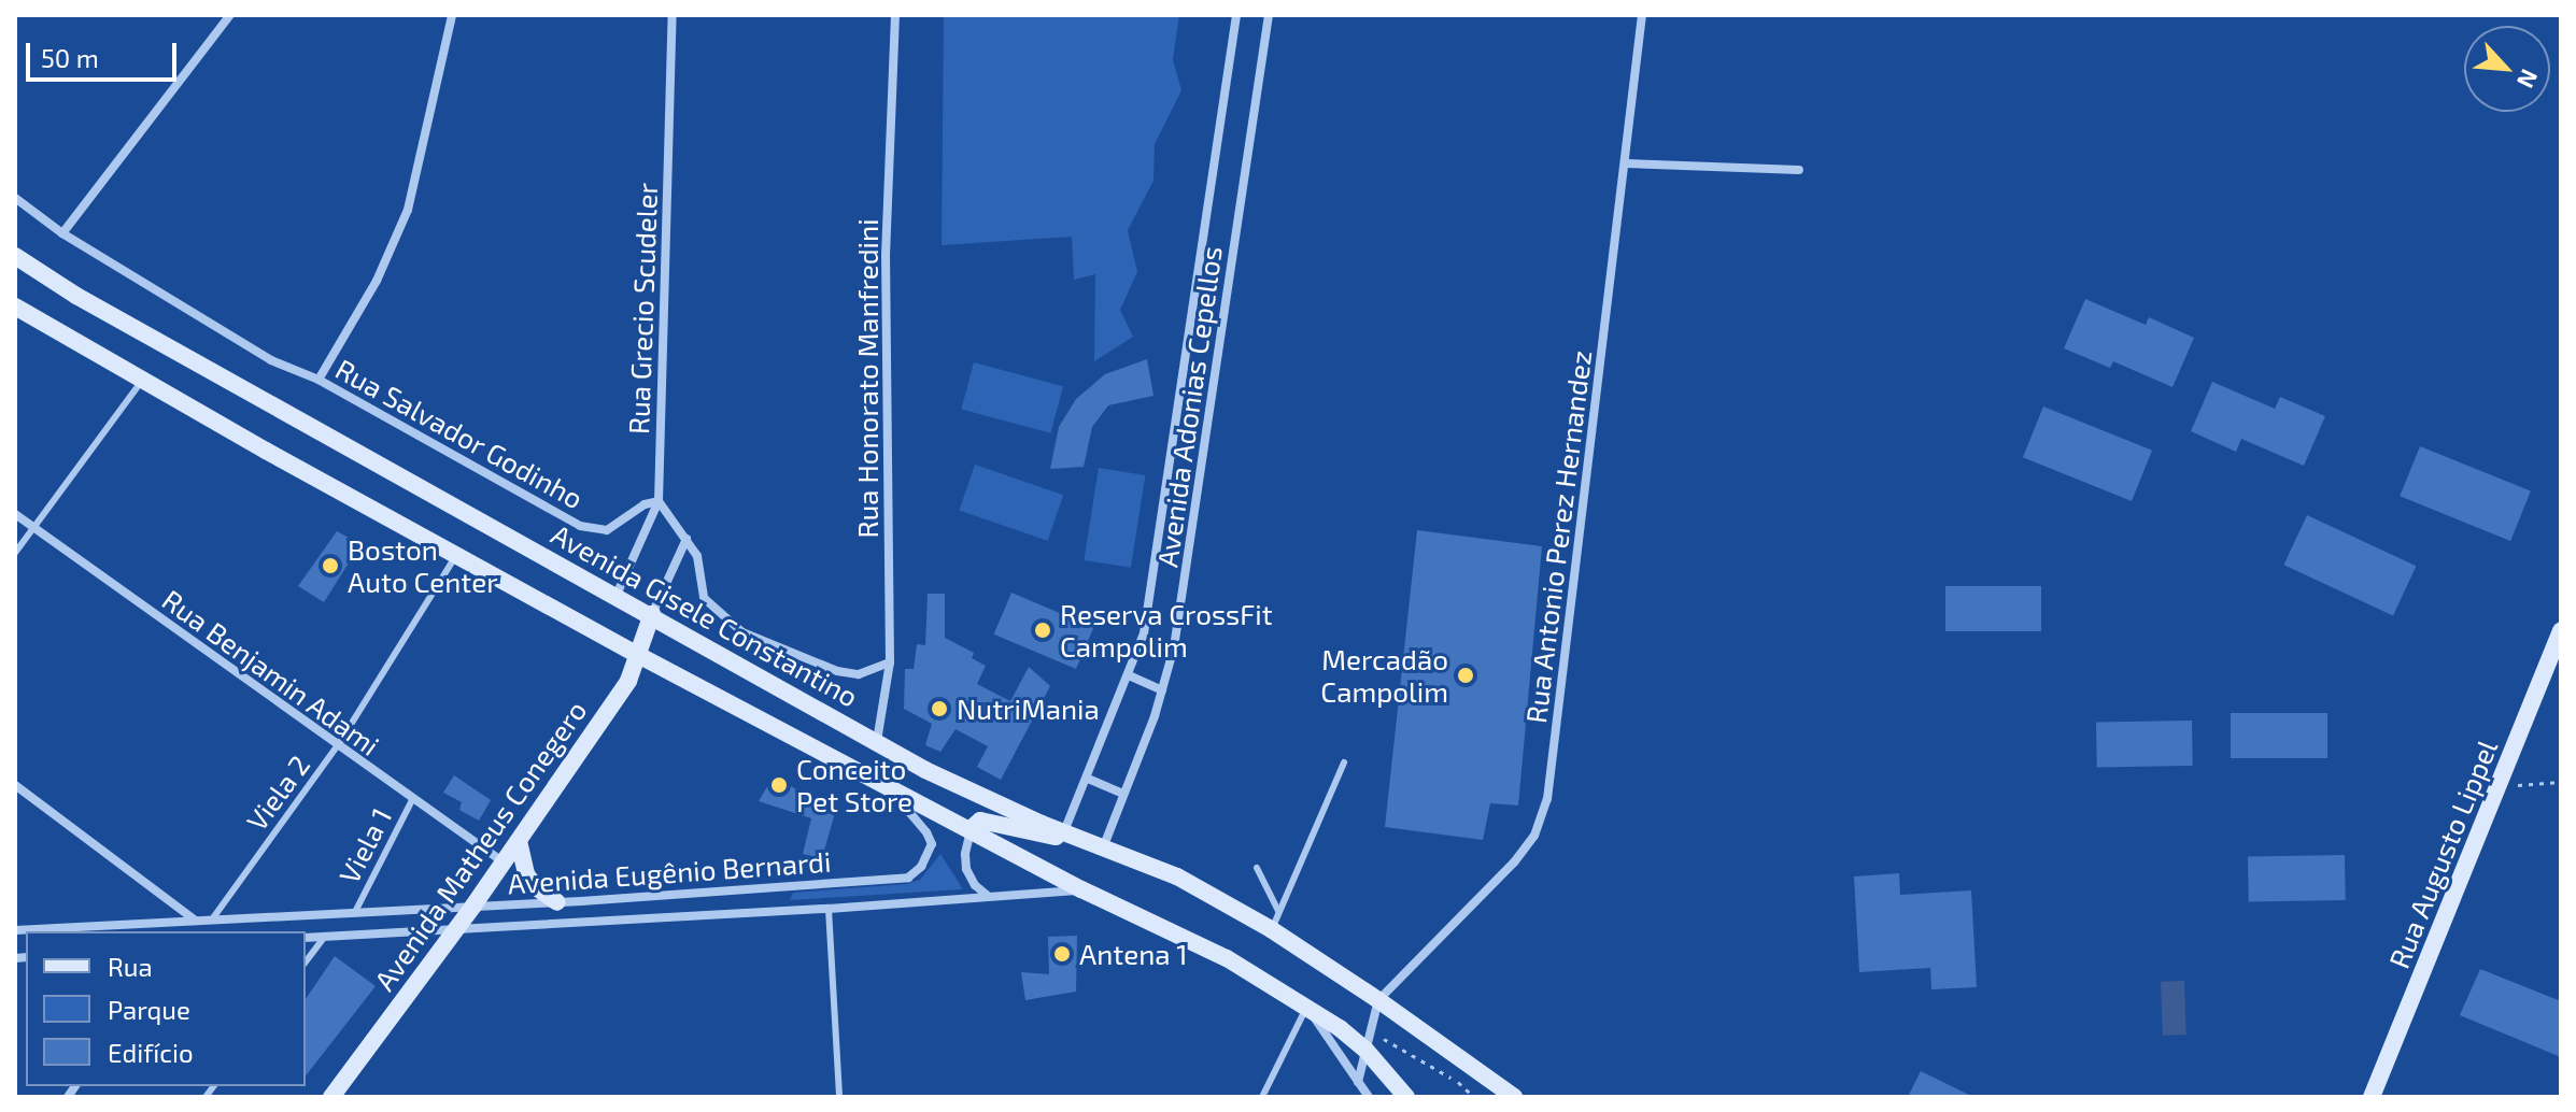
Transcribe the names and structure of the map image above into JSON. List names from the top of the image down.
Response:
{
  "streets": {
    "main road": ["Avenida Gisele Constantino", "Avenida Matheus Conegero", "Rua Augusto Lippel"],
    "street": [
      "Rua Grecio Scudeler",
      "Rua Honorato Manfredini",
      "Avenida Adonias Cepellos",
      "Rua Salvador Godinho",
      "Rua Antonio Perez Hernandez",
      "Rua Benjamin Adami",
      "Avenida Eugênio Bernardi"
    ],
    "lane": ["Viela 2", "Viela 1"]
  },
  "crossings": [
    ["Rua Grecio Scudeler", "Rua Salvador Godinho"],
    ["Rua Grecio Scudeler", "Avenida Gisele Constantino"],
    ["Rua Honorato Manfredini", "Avenida Gisele Constantino"],
    ["Avenida Adonias Cepellos", "Avenida Gisele Constantino"],
    ["Rua Antonio Perez Hernandez", "Avenida Gisele Constantino"],
    ["Avenida Gisele Constantino", "Avenida Matheus Conegero"],
    ["Rua Benjamin Adami", "Viela 2"],
    ["Rua Benjamin Adami", "Viela 1"],
    ["Rua Benjamin Adami", "Avenida Matheus Conegero"],
    ["Viela 2", "Avenida Eugênio Bernardi"],
    ["Viela 1", "Avenida Eugênio Bernardi"],
    ["Avenida Matheus Conegero", "Avenida Eugênio Bernardi"]
  ],
  "places": [
    "Boston Auto Center",
    "Reserva CrossFit Campolim",
    "Mercadão Campolim",
    "NutriMania",
    "Conceito Pet Store",
    "Antena 1"
  ],
  "legend": ["Rua", "Parque", "Edifício"],
  "scale_bar": "50 m",
  "north": "bottom right"
}
